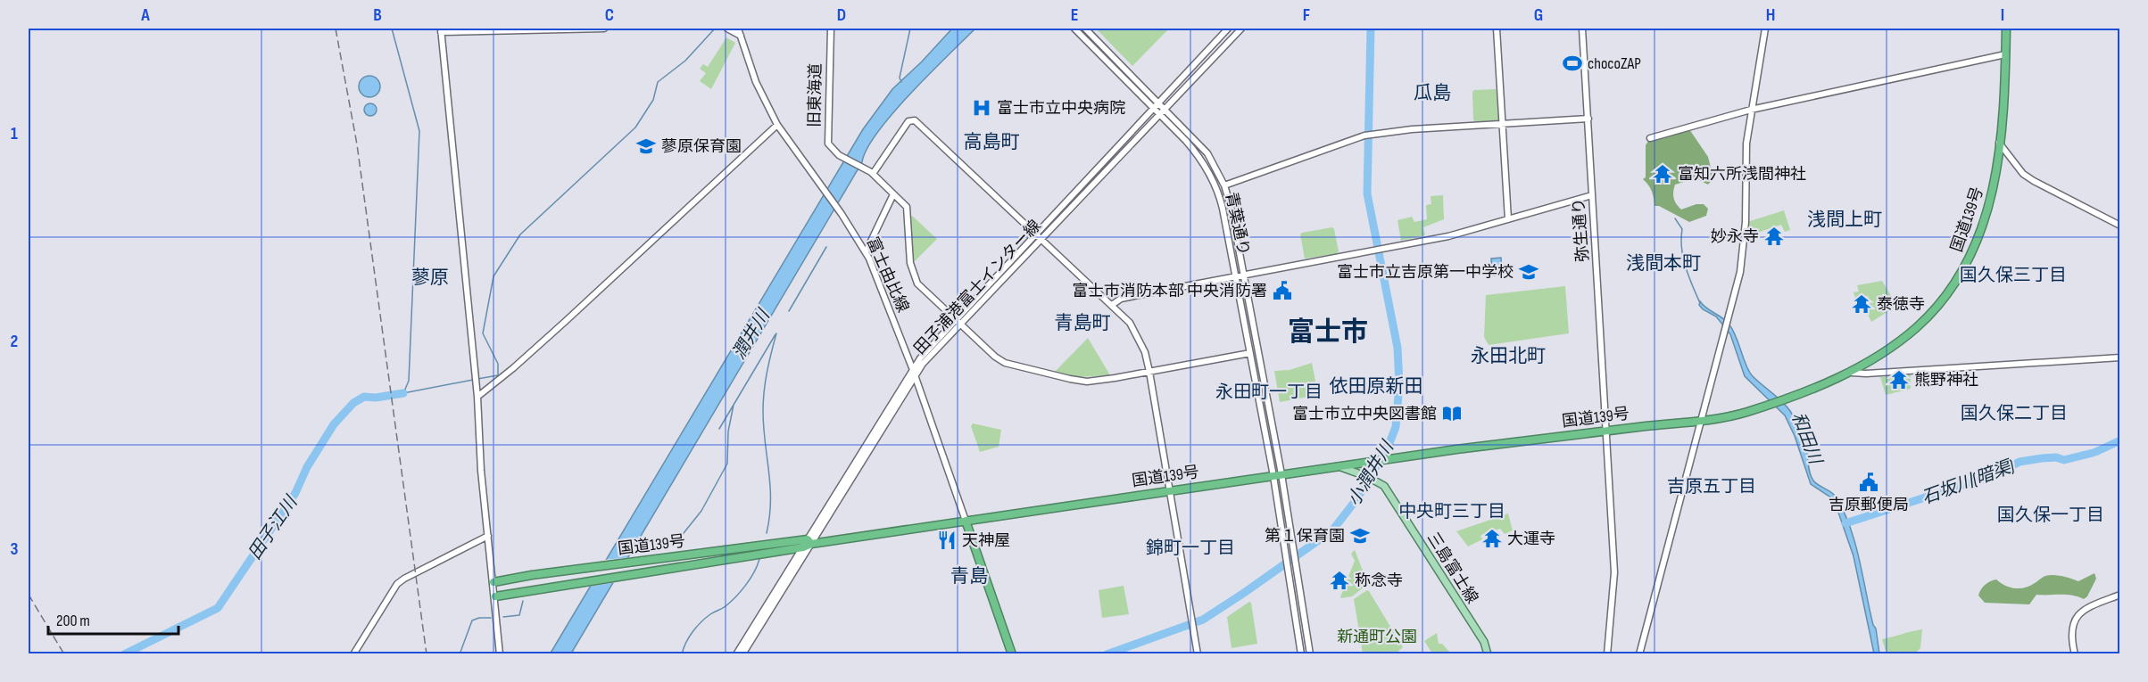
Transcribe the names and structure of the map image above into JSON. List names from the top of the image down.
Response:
{
  "streets": {
    "highway": ["国道139号"],
    "main road": ["三島富士線"],
    "street": [
      "旧東海道",
      "青葉通り",
      "弥生通り",
      "富士由比線",
      "田子浦港富士インター線"
    ]
  },
  "crossings": [
    ["旧東海道", "青葉通り"],
    ["旧東海道", "田子浦港富士インター線"],
    ["国道139号", "青葉通り"],
    ["国道139号", "弥生通り"],
    ["国道139号", "富士由比線"],
    ["国道139号", "田子浦港富士インター線"],
    ["国道139号", "三島富士線"],
    ["青葉通り", "田子浦港富士インター線"],
    ["富士由比線", "田子浦港富士インター線"]
  ],
  "districts": [
    "瓜島",
    "高島町",
    "浅間上町",
    "浅間本町",
    "国久保三丁目",
    "蓼原",
    "青島町",
    "富士市",
    "永田北町",
    "依田原新田",
    "永田町一丁目",
    "国久保二丁目",
    "吉原五丁目",
    "中央町三丁目",
    "国久保一丁目",
    "錦町一丁目",
    "青島"
  ],
  "water": [
    "潤井川",
    "和田川",
    "小潤井川",
    "石坂川(暗渠)",
    "田子江川"
  ],
  "parks": ["新通町公園"],
  "places": {
    "sports": ["chocoZAP"],
    "hospital": ["富士市立中央病院"],
    "school or university": ["蓼原保育園", "富士市立吉原第一中学校", "第１保育園"],
    "temple": [
      "富知六所浅間神社",
      "妙永寺",
      "泰徳寺",
      "熊野神社",
      "大運寺",
      "称念寺"
    ],
    "public building": ["富士市消防本部 中央消防署", "吉原郵便局"],
    "library": ["富士市立中央図書館"],
    "restaurant": ["天神屋"]
  },
  "scale_bar": "200 m",
  "grid": {
    "columns": [
      "A",
      "B",
      "C",
      "D",
      "E",
      "F",
      "G",
      "H",
      "I"
    ],
    "rows": ["1", "2", "3"]
  }
}
